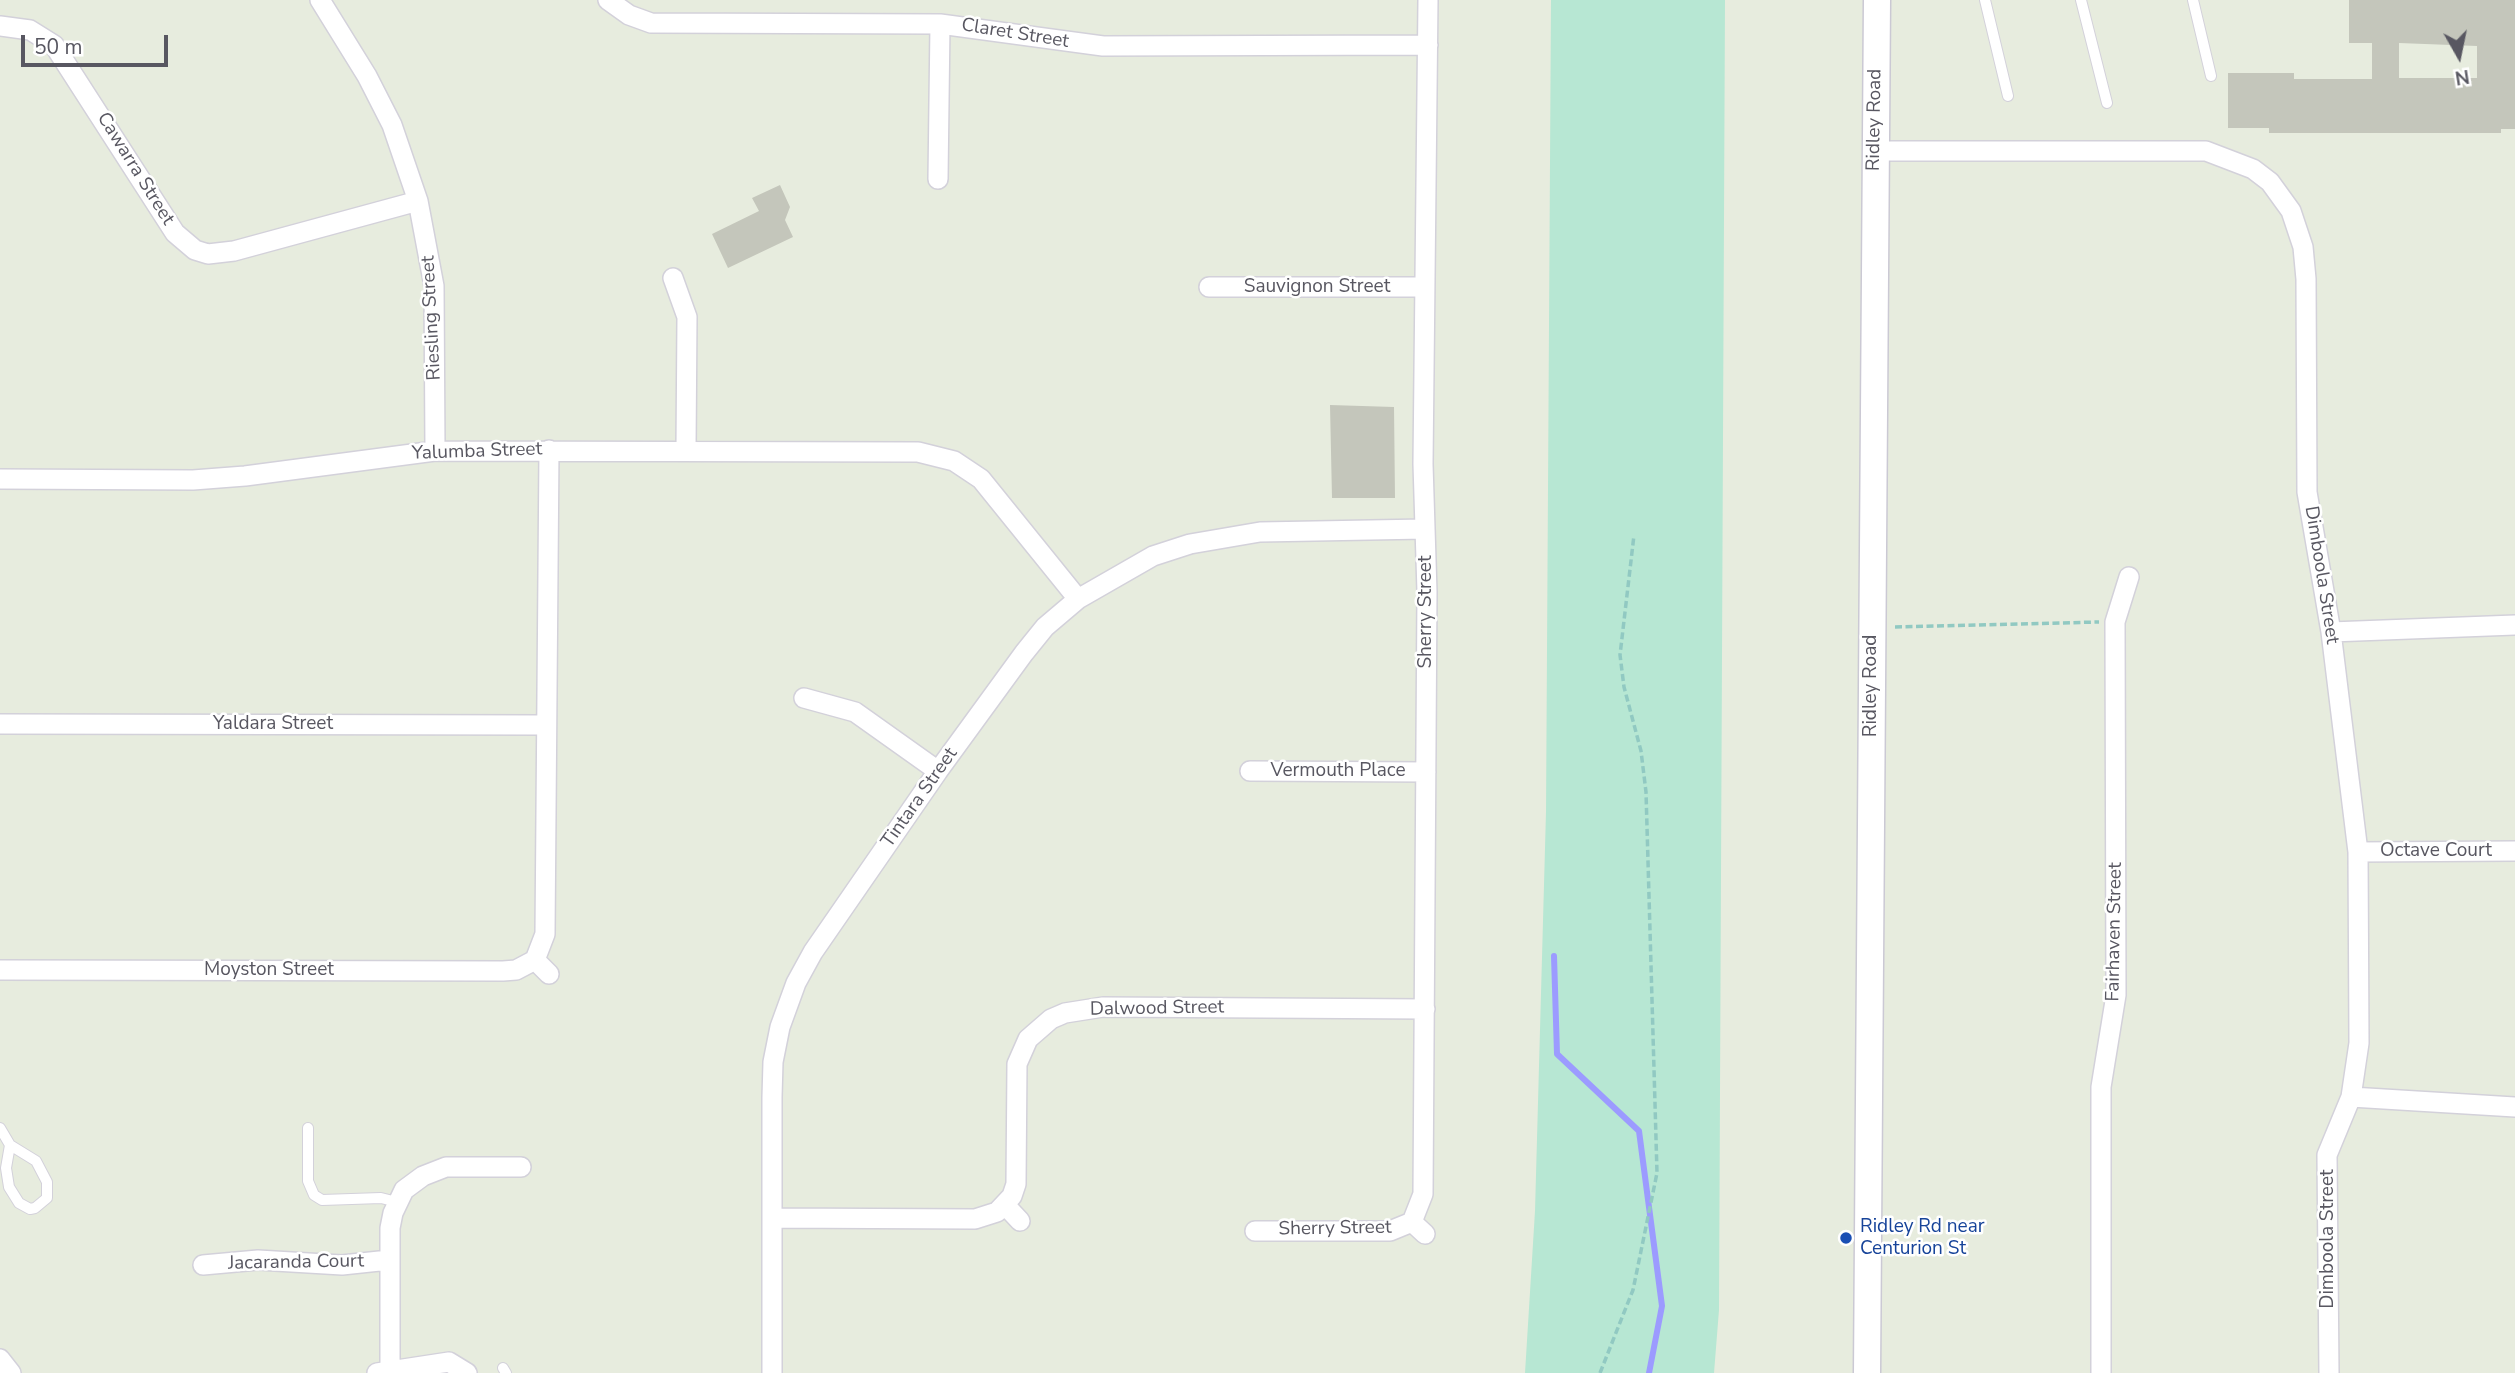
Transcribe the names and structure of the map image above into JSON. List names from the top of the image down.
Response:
{
  "streets": {
    "street": [
      "Claret Street",
      "Ridley Road",
      "Cawarra Street",
      "Sauvignon Street",
      "Riesling Street",
      "Yalumba Street",
      "Dimboola Street",
      "Sherry Street",
      "Yaldara Street",
      "Vermouth Place",
      "Tintara Street",
      "Octave Court",
      "Fairhaven Street",
      "Moyston Street",
      "Dalwood Street",
      "Jacaranda Court"
    ]
  },
  "crossings": [
    ["Claret Street", "Sherry Street"],
    ["Ridley Road", "Dimboola Street"],
    ["Cawarra Street", "Riesling Street"],
    ["Sauvignon Street", "Sherry Street"],
    ["Riesling Street", "Yalumba Street"],
    ["Yalumba Street", "Tintara Street"],
    ["Dimboola Street", "Octave Court"],
    ["Sherry Street", "Vermouth Place"],
    ["Sherry Street", "Tintara Street"],
    ["Sherry Street", "Dalwood Street"]
  ],
  "places": ["Ridley Rd near Centurion St"],
  "scale_bar": "50 m",
  "north": "bottom"
}
